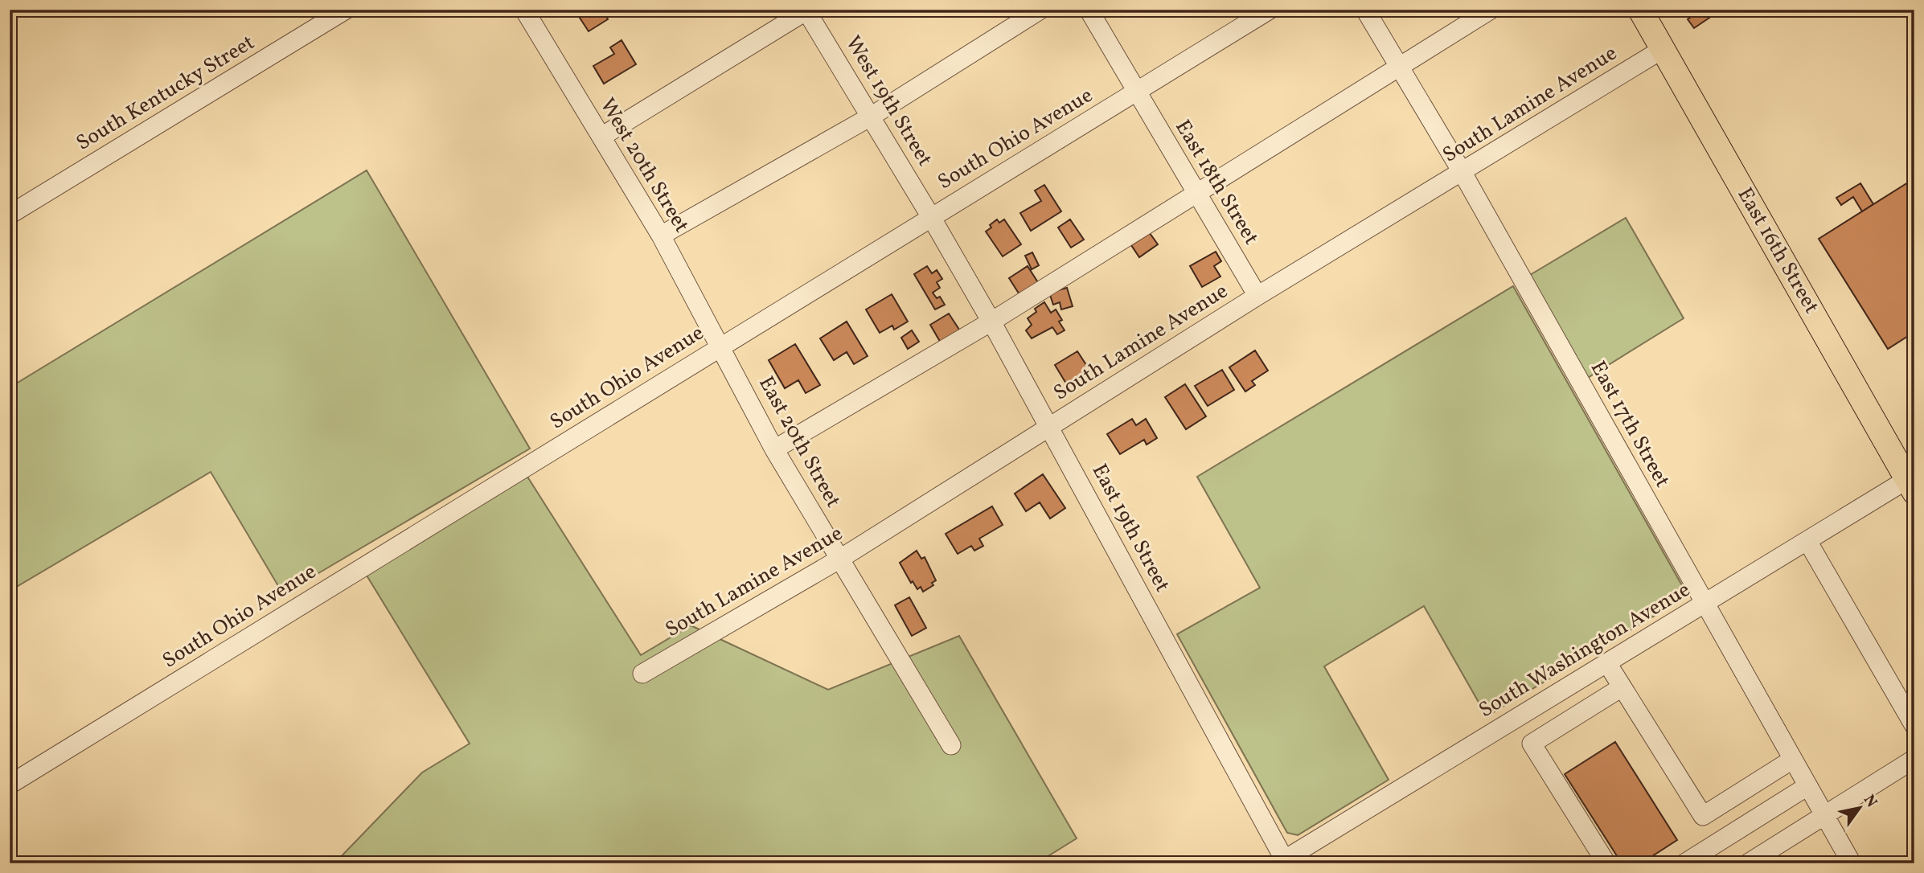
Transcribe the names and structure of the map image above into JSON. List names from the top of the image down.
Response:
{
  "streets": {
    "main road": ["East 16th Street"],
    "street": [
      "South Kentucky Street",
      "West 19th Street",
      "South Lamine Avenue",
      "South Ohio Avenue",
      "West 20th Street",
      "East 18th Street",
      "East 17th Street",
      "East 20th Street",
      "East 19th Street",
      "South Washington Avenue"
    ]
  },
  "crossings": [
    ["West 19th Street", "South Ohio Avenue"],
    ["West 19th Street", "East 19th Street"],
    ["South Lamine Avenue", "East 18th Street"],
    ["South Lamine Avenue", "East 16th Street"],
    ["South Lamine Avenue", "East 17th Street"],
    ["South Lamine Avenue", "East 20th Street"],
    ["South Lamine Avenue", "East 19th Street"],
    ["South Ohio Avenue", "West 20th Street"],
    ["South Ohio Avenue", "East 18th Street"],
    ["South Ohio Avenue", "East 20th Street"],
    ["South Ohio Avenue", "East 19th Street"],
    ["West 20th Street", "East 20th Street"],
    ["East 16th Street", "South Washington Avenue"],
    ["East 17th Street", "South Washington Avenue"],
    ["East 19th Street", "South Washington Avenue"]
  ],
  "north": "top right"
}
